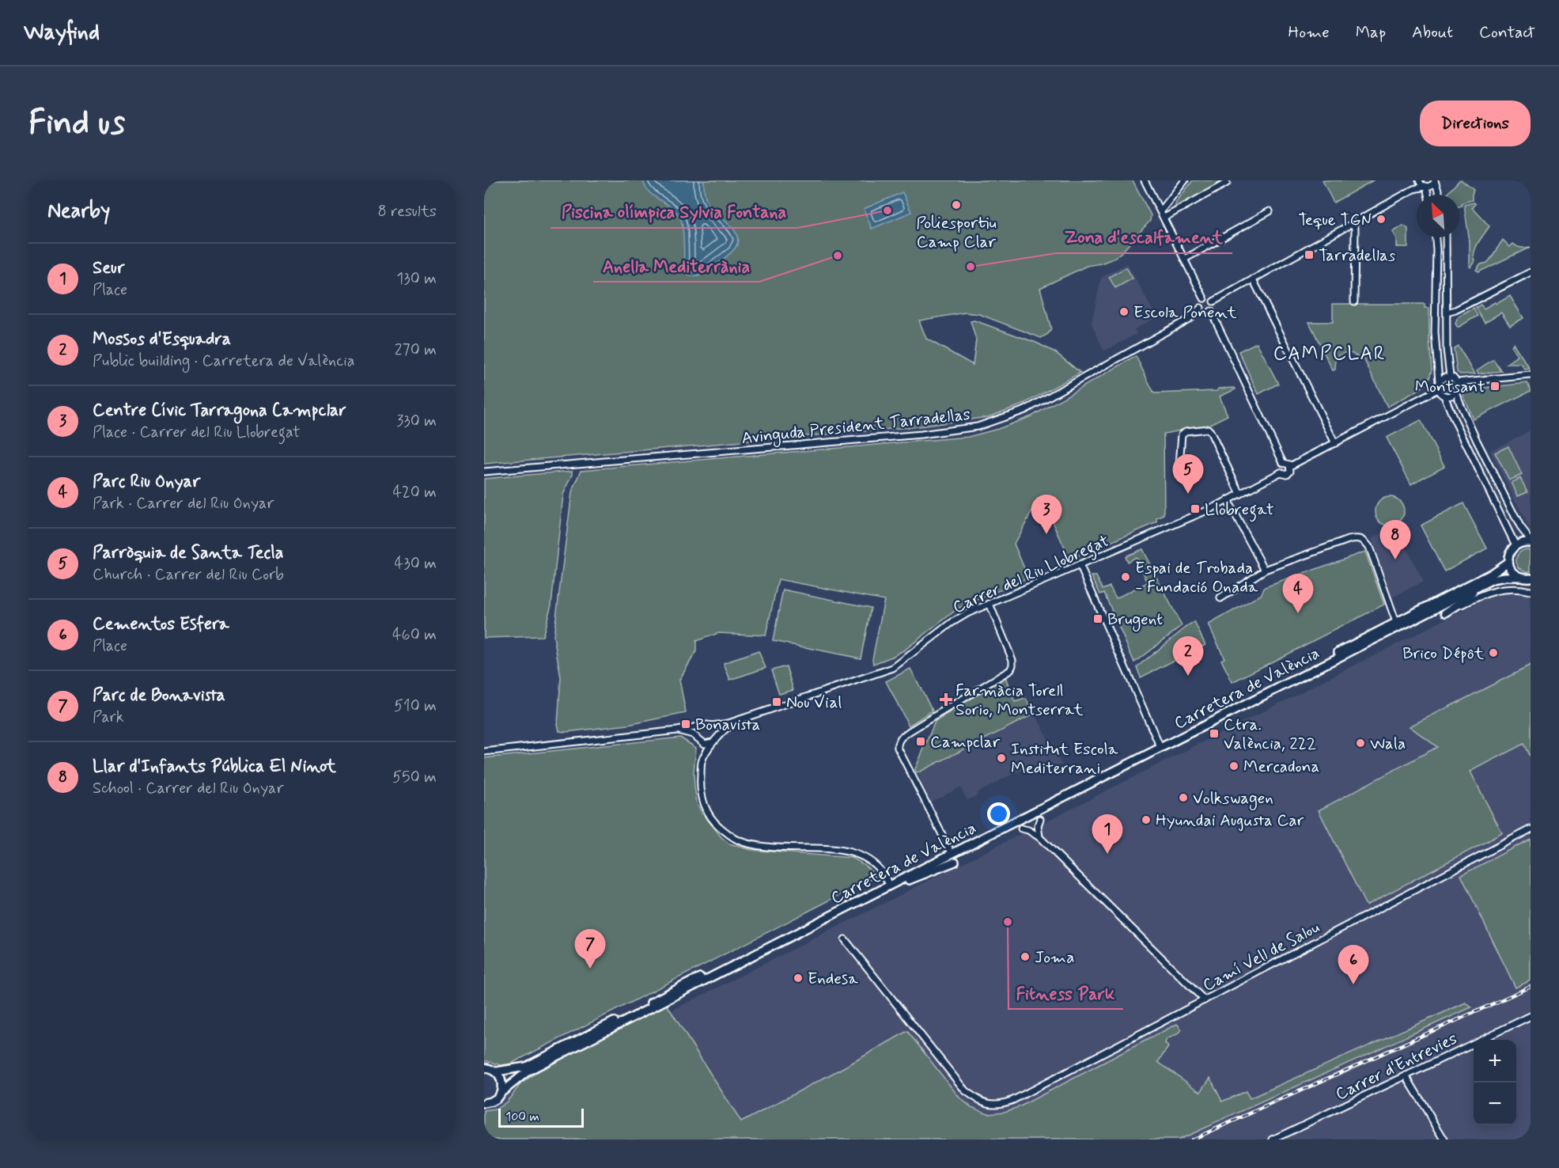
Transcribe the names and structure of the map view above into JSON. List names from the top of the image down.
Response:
{
  "streets": {
    "main road": ["Carretera de València"],
    "street": [
      "Avinguda President Tarradellas",
      "Carrer del Riu Llobregat",
      "Camí Vell de Salou",
      "Carrer d'Entrevies"
    ]
  },
  "crossings": [
    ["Carrer del Riu Llobregat", "Carretera de València"]
  ],
  "districts": ["CAMPCLAR"],
  "places": {
    "other": [
      "Poliesportiu Camp Clar",
      "Piscina olímpica Sylvia Fontana",
      "Teque TGN",
      "Anella Mediterrània",
      "Zona d'escalfament",
      "Escola Ponent",
      "Espai de Trobada - Fundació Onada",
      "Brico Dépôt",
      "Wala",
      "Institut Escola Mediterrani",
      "Mercadona",
      "Volkswagen",
      "Hyundai Augusta Car",
      "Fitness Park",
      "Joma",
      "Endesa"
    ],
    "transit": [
      "Tarradellas",
      "Montsant",
      "Llobregat",
      "Brugent",
      "Nou Vial",
      "Bonavista",
      "Ctra. València, 222",
      "Campclar"
    ],
    "health": ["Farmàcia Torell Sorio, Montserrat"]
  },
  "scale_bar": "100 m",
  "north": "top left",
  "page": {
    "header": "Wayfind",
    "nav": [
      "Home",
      "Map",
      "About",
      "Contact"
    ],
    "buttons": "Directions",
    "title": "Find us",
    "heading": ["Nearby", "8 results"],
    "list": [
      {
        "mark": "1",
        "name": "Seur",
        "note": "Place",
        "value": "130 m"
      },
      {
        "mark": "2",
        "name": "Mossos d'Esquadra",
        "note": "Public building · Carretera de València",
        "value": "270 m"
      },
      {
        "mark": "3",
        "name": "Centre Cívic Tarragona Campclar",
        "note": "Place · Carrer del Riu Llobregat",
        "value": "330 m"
      },
      {
        "mark": "4",
        "name": "Parc Riu Onyar",
        "note": "Park · Carrer del Riu Onyar",
        "value": "420 m"
      },
      {
        "mark": "5",
        "name": "Parròquia de Santa Tecla",
        "note": "Church · Carrer del Riu Corb",
        "value": "430 m"
      },
      {
        "mark": "6",
        "name": "Cementos Esfera",
        "note": "Place",
        "value": "460 m"
      },
      {
        "mark": "7",
        "name": "Parc de Bonavista",
        "note": "Park",
        "value": "510 m"
      },
      {
        "mark": "8",
        "name": "Llar d'Infants Pública El Ninot",
        "note": "School · Carrer del Riu Onyar",
        "value": "550 m"
      }
    ],
    "pins": [
      "5",
      "3",
      "8",
      "4",
      "2",
      "1",
      "7",
      "6"
    ],
    "map_buttons": ["+", "−"],
    "scale": "100 m"
  }
}
